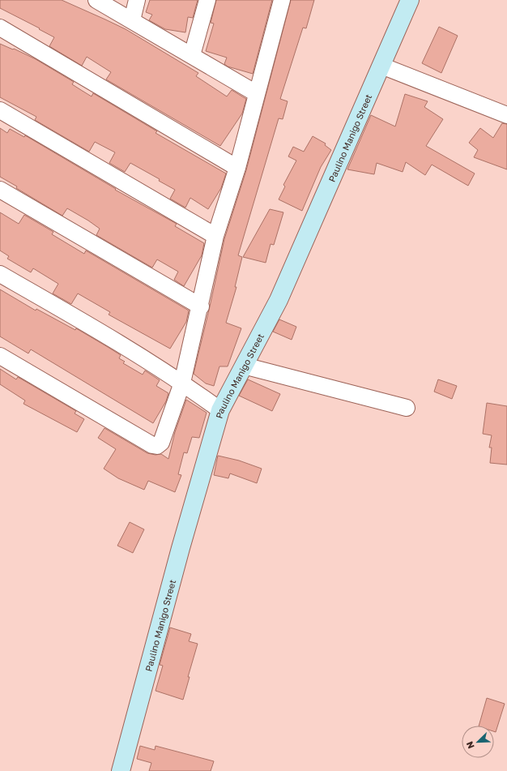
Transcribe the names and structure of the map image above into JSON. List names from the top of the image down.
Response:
{
  "streets": {
    "street": ["Paulino Manigo Street"]
  },
  "north": "bottom left"
}
